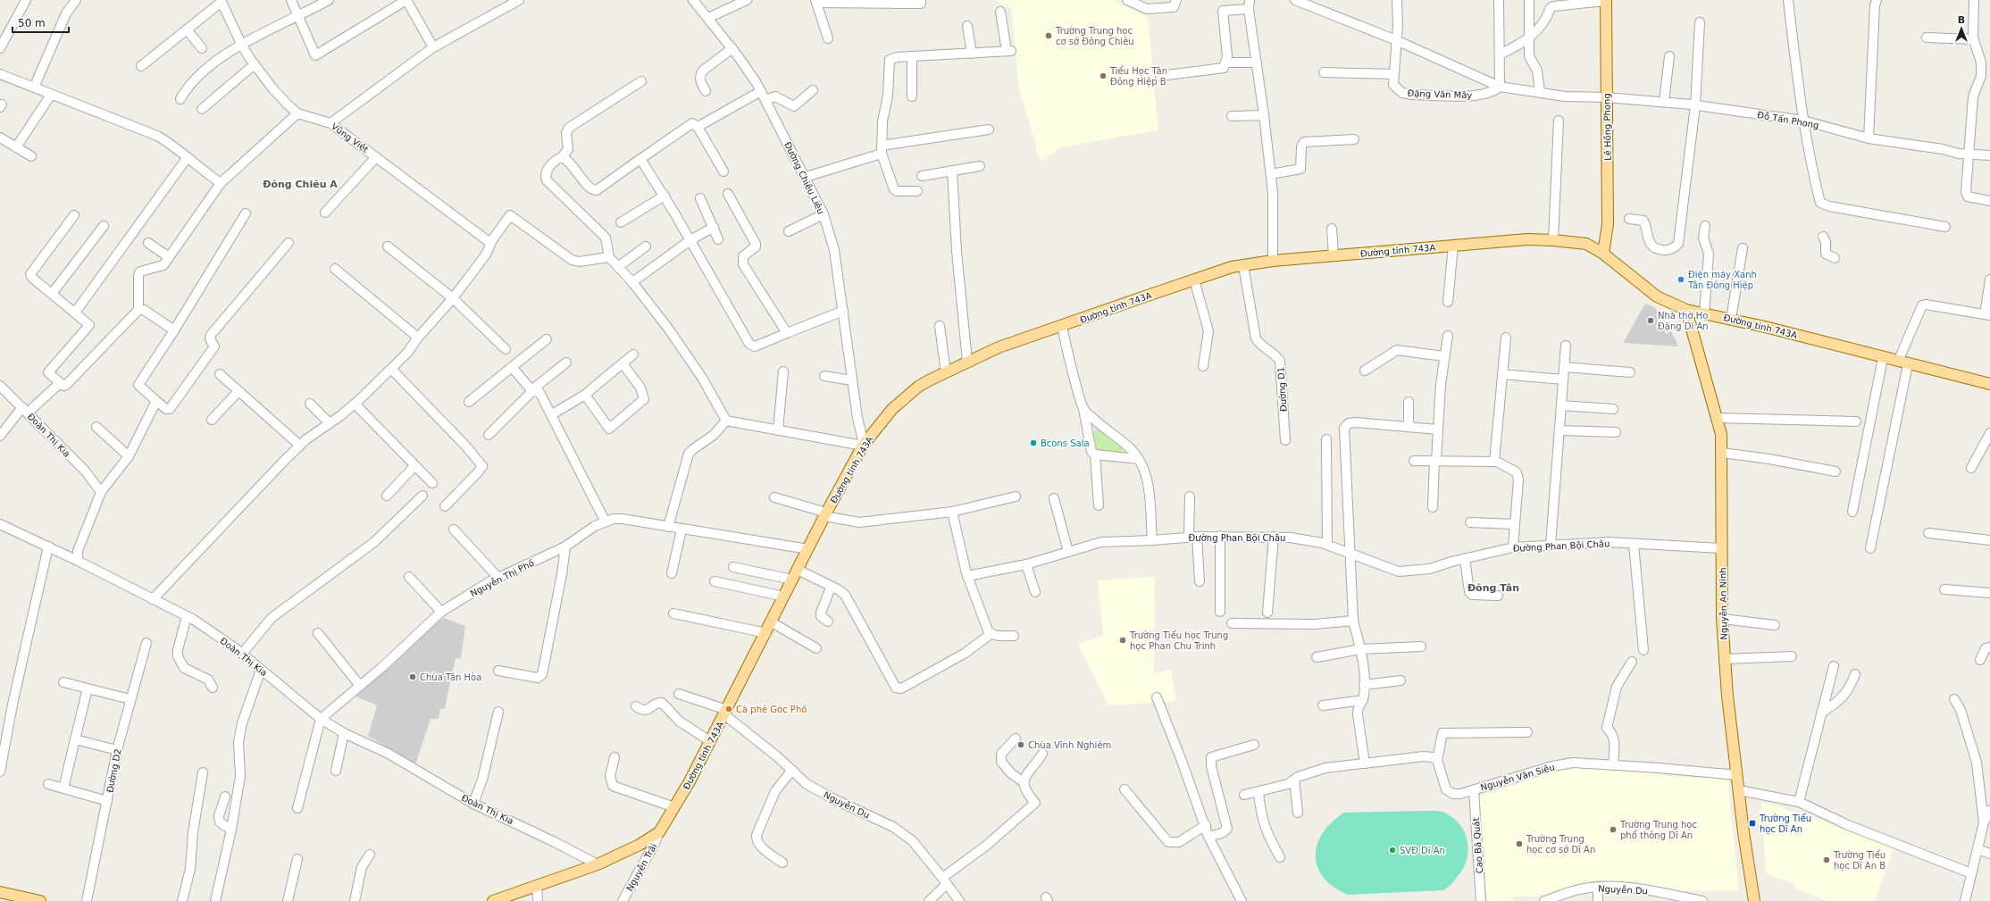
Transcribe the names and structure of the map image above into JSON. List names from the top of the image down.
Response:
{
  "streets": {
    "main road": ["Lê Hồng Phong", "Đường tỉnh 743A", "Nguyễn An Ninh"],
    "street": [
      "Đặng Văn Mây",
      "Đỗ Tấn Phong",
      "Vũng Việt",
      "Đường Chiêu Liêu",
      "Đường D1",
      "Đoàn Thị Kia",
      "Đường Phan Bội Châu",
      "Nguyễn Thị Phố",
      "Đường D2",
      "Nguyễn Văn Siêu",
      "Nguyễn Du",
      "Cao Bá Quát",
      "Nguyễn Trãi"
    ]
  },
  "crossings": [
    ["Đỗ Tấn Phong", "Lê Hồng Phong"],
    ["Lê Hồng Phong", "Đường tỉnh 743A"],
    ["Đường Chiêu Liêu", "Đường tỉnh 743A"],
    ["Đường tỉnh 743A", "Đường D1"],
    ["Đường tỉnh 743A", "Đoàn Thị Kia"],
    ["Đường tỉnh 743A", "Nguyễn Thị Phố"],
    ["Đường tỉnh 743A", "Nguyễn An Ninh"],
    ["Đường tỉnh 743A", "Nguyễn Du"],
    ["Đường tỉnh 743A", "Nguyễn Trãi"],
    ["Đoàn Thị Kia", "Nguyễn Thị Phố"],
    ["Đường Phan Bội Châu", "Nguyễn An Ninh"],
    ["Nguyễn An Ninh", "Nguyễn Văn Siêu"],
    ["Nguyễn Văn Siêu", "Cao Bá Quát"]
  ],
  "districts": ["Đông Chiêu A", "Đông Tân"],
  "places": {
    "other": [
      "Trường Trung học cơ sở Đông Chiêu",
      "Tiểu Học Tân Đông Hiệp B",
      "Điện máy Xanh Tân Đông Hiệp",
      "Nhà thờ Họ Đặng Dĩ An",
      "Bcons Sala",
      "Trường Tiểu học Trung học Phan Chu Trinh",
      "Chùa Tân Hòa",
      "Cà phê Góc Phố",
      "Chùa Vĩnh Nghiêm",
      "Trường Trung học phổ thông Dĩ An",
      "Trường Trung học cơ sở Dĩ An",
      "SVĐ Dĩ An",
      "Trường Tiểu học Dĩ An B"
    ],
    "transit": ["Trường Tiểu học Dĩ An"]
  },
  "scale_bar": "50 m",
  "north": "top"
}
